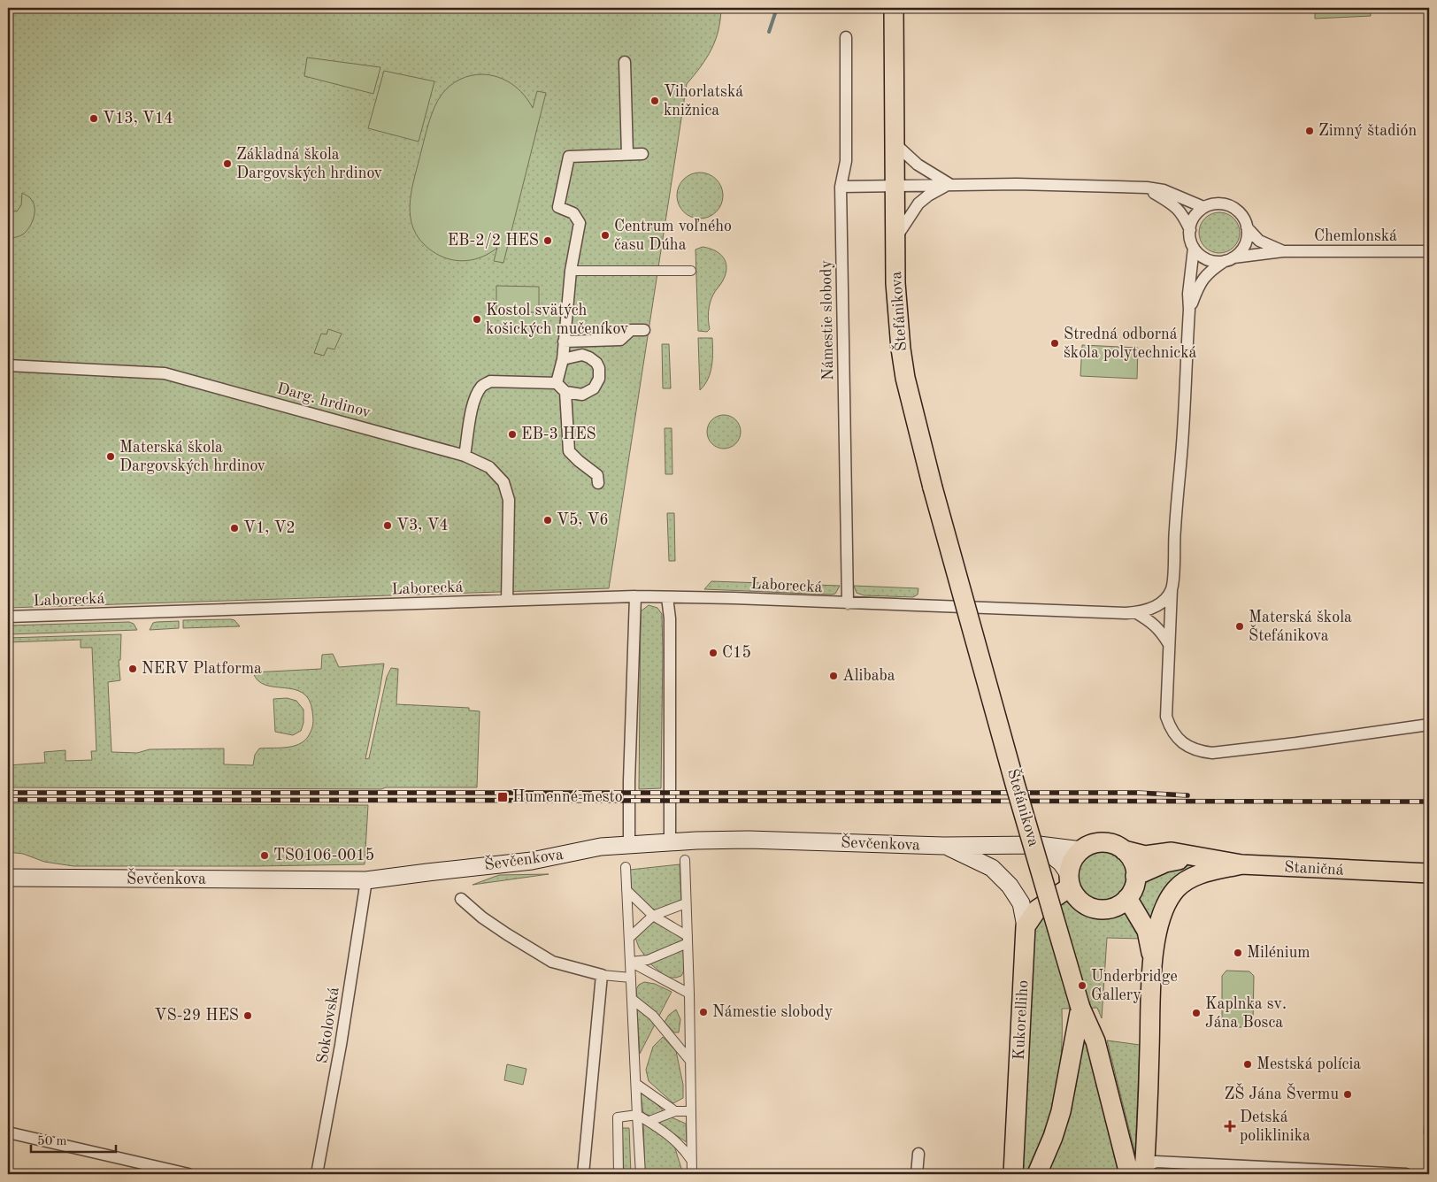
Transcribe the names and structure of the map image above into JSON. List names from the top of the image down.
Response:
{
  "streets": {
    "main road": [
      "Štefánikova",
      "Ševčenkova",
      "Staničná",
      "Kukorelliho"
    ],
    "street": [
      "Chemlonská",
      "Námestie slobody",
      "Darg. hrdinov",
      "Laborecká",
      "Sokolovská"
    ]
  },
  "crossings": [
    ["Námestie slobody", "Laborecká"],
    ["Darg. hrdinov", "Laborecká"],
    ["Ševčenkova", "Staničná"],
    ["Ševčenkova", "Sokolovská"]
  ],
  "places": {
    "other": [
      "Vihorlatská knižnica",
      "V13, V14",
      "Zimný štadión",
      "Základná škola Dargovských hrdinov",
      "Centrum voľného času Dúha",
      "EB-2/2 HES",
      "Kostol svätých košických mučeníkov",
      "Stredná odborná škola polytechnická",
      "EB-3 HES",
      "Materská škola Dargovských hrdinov",
      "V5, V6",
      "V3, V4",
      "V1, V2",
      "Materská škola Štefánikova",
      "C15",
      "NERV Platforma",
      "Alibaba",
      "TS0106-0015",
      "Milénium",
      "Underbridge Gallery",
      "Námestie slobody",
      "Kaplnka sv. Jána Bosca",
      "VS-29 HES",
      "Mestská polícia",
      "ZŠ Jána Švermu"
    ],
    "transit": ["Humenné mesto"],
    "health": ["Detská poliklinika"]
  },
  "scale_bar": "50 m"
}
